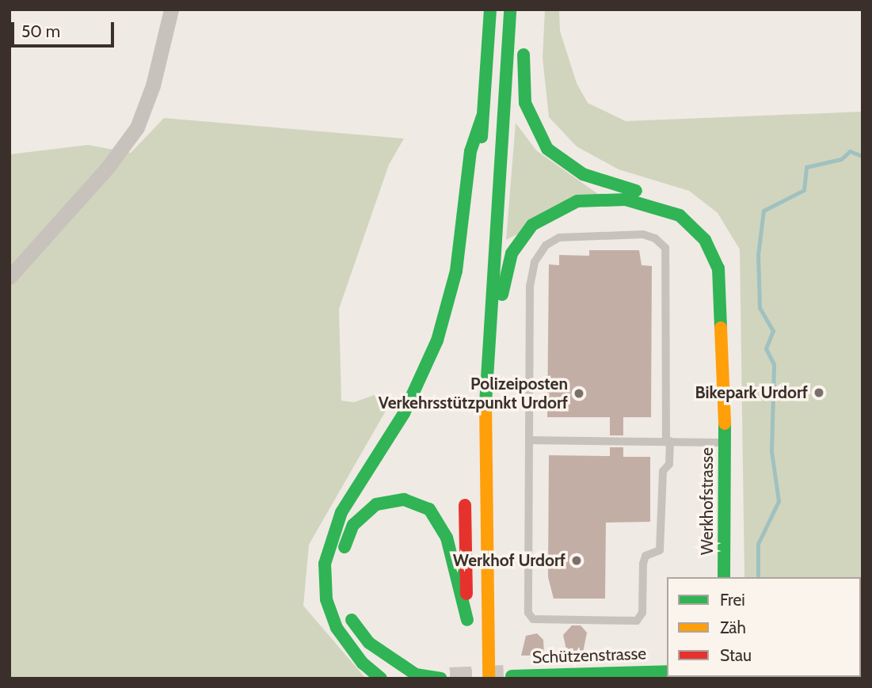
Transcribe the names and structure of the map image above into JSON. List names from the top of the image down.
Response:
{
  "streets": {
    "main road": ["Werkhofstrasse", "Schützenstrasse"]
  },
  "places": ["Bikepark Urdorf", "Polizeiposten Verkehrsstützpunkt Urdorf", "Werkhof Urdorf"],
  "legend": ["Frei", "Zäh", "Stau"],
  "scale_bar": "50 m"
}
